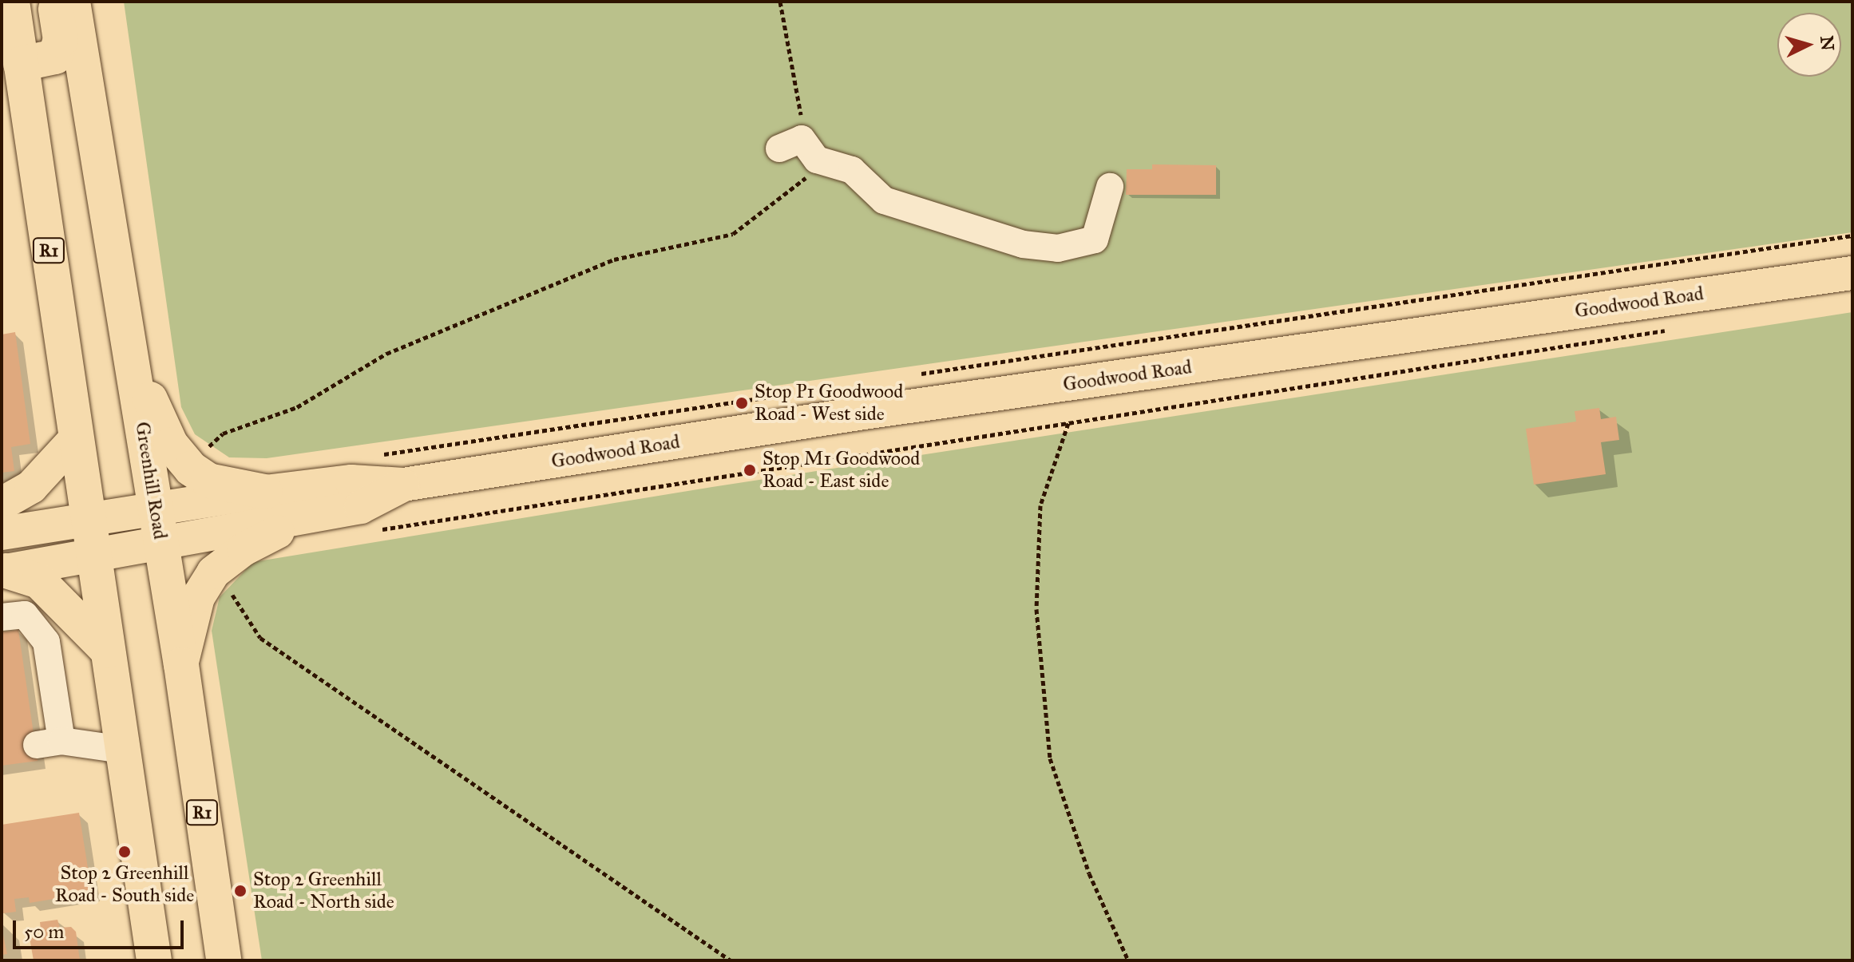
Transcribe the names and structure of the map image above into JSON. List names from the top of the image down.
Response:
{
  "streets": {
    "highway": ["R1", "Greenhill Road"],
    "main road": ["Goodwood Road"]
  },
  "crossings": [
    ["R1", "Goodwood Road"],
    ["Goodwood Road", "Greenhill Road"]
  ],
  "places": [
    "Stop P1 Goodwood Road - West side",
    "Stop M1 Goodwood Road - East side",
    "Stop 2 Greenhill Road - South side",
    "Stop 2 Greenhill Road - North side"
  ],
  "scale_bar": "50 m",
  "north": "right"
}
